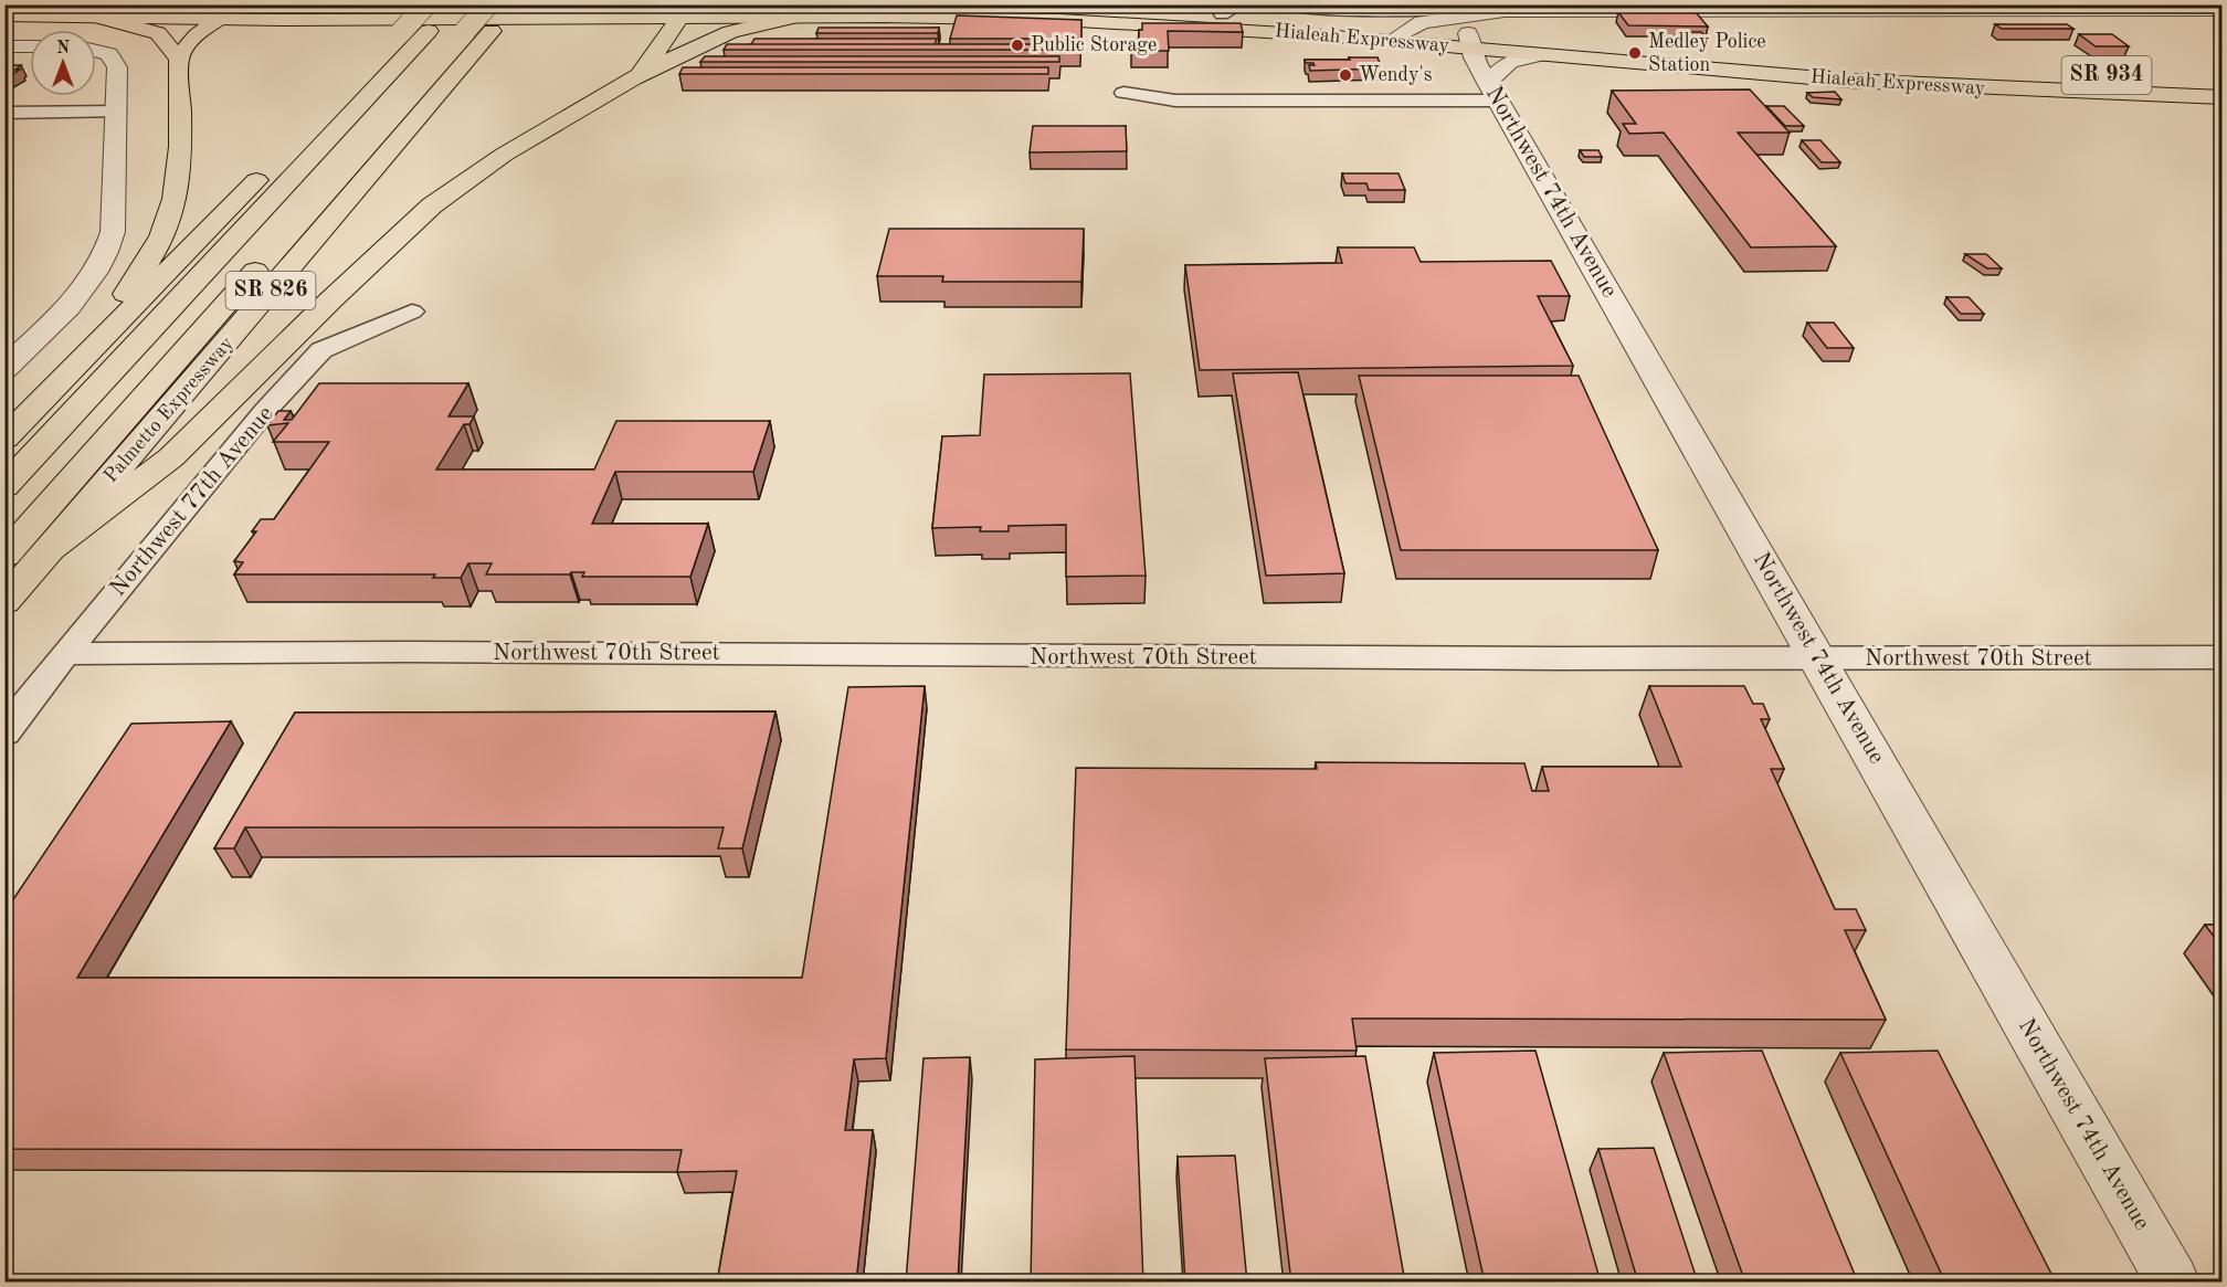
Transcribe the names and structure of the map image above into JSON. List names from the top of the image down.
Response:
{
  "streets": {
    "main road": [
      "Hialeah Expressway",
      "SR 934",
      "SR 826",
      "Palmetto Expressway"
    ],
    "street": ["Northwest 74th Avenue", "Northwest 77th Avenue", "Northwest 70th Street"]
  },
  "crossings": [
    ["Hialeah Expressway", "SR 934"],
    ["Hialeah Expressway", "Northwest 74th Avenue"],
    ["Northwest 74th Avenue", "Northwest 70th Street"],
    ["Northwest 77th Avenue", "Northwest 70th Street"]
  ],
  "places": ["Public Storage", "Medley Police Station", "Wendy's"],
  "north": "top"
}
